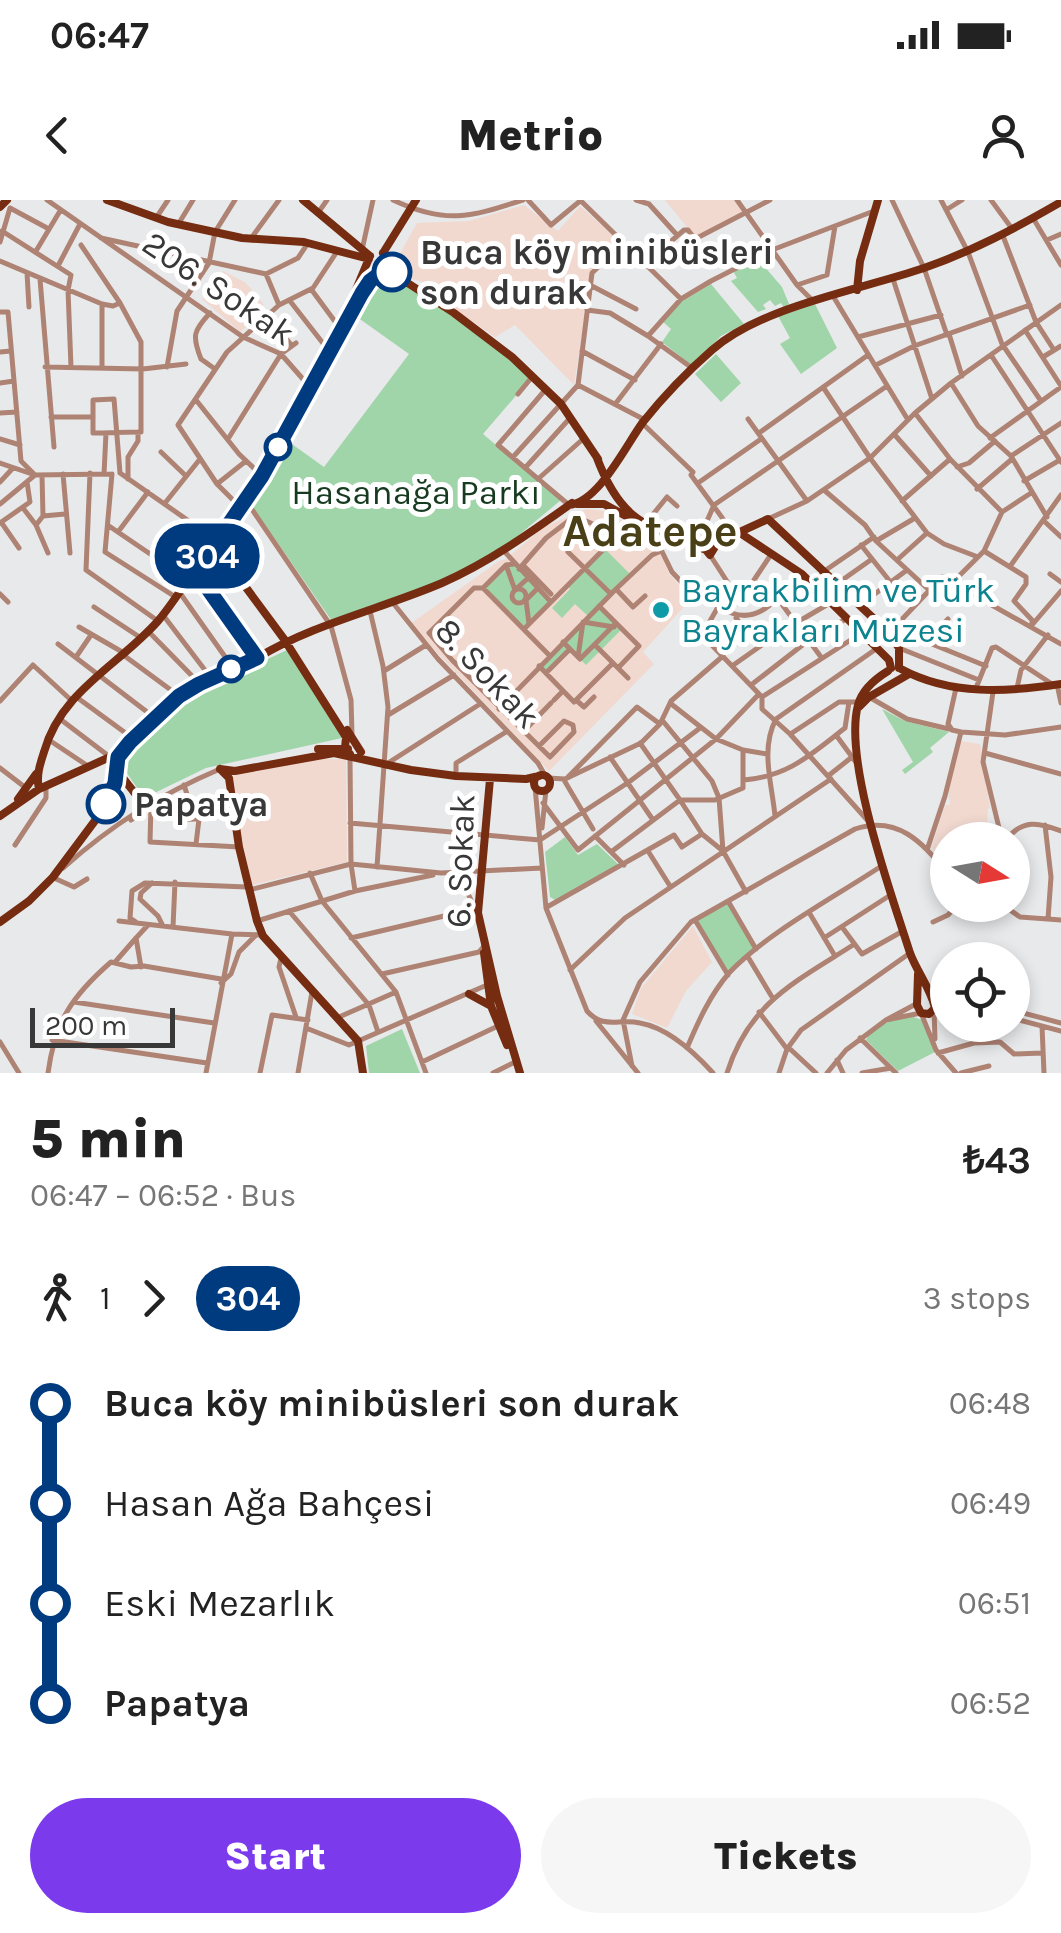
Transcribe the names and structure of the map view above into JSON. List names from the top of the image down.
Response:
{
  "streets": {
    "main road": ["6. Sokak"],
    "street": ["206. Sokak", "8. Sokak"]
  },
  "districts": ["Adatepe"],
  "parks": ["Hasanağa Parkı"],
  "places": ["Buca köy minibüsleri son durak", "Bayrakbilim ve Türk Bayrakları Müzesi", "Papatya"],
  "lines": ["bus line 304"],
  "scale_bar": "200 m",
  "north": "right",
  "page": {
    "status": "06:47",
    "header": "Metrio",
    "on_map": "304",
    "scale": "200 m",
    "heading": ["5 min", "06:47 – 06:52 · Bus", "₺43"],
    "legs": ["1", "304", "3 stops"],
    "list": [
      {
        "name": "Buca köy minibüsleri son durak",
        "value": "06:48"
      },
      {
        "name": "Hasan Ağa Bahçesi",
        "value": "06:49"
      },
      {
        "name": "Eski Mezarlık",
        "value": "06:51"
      },
      {
        "name": "Papatya",
        "value": "06:52"
      }
    ],
    "buttons": ["Start", "Tickets"]
  }
}
